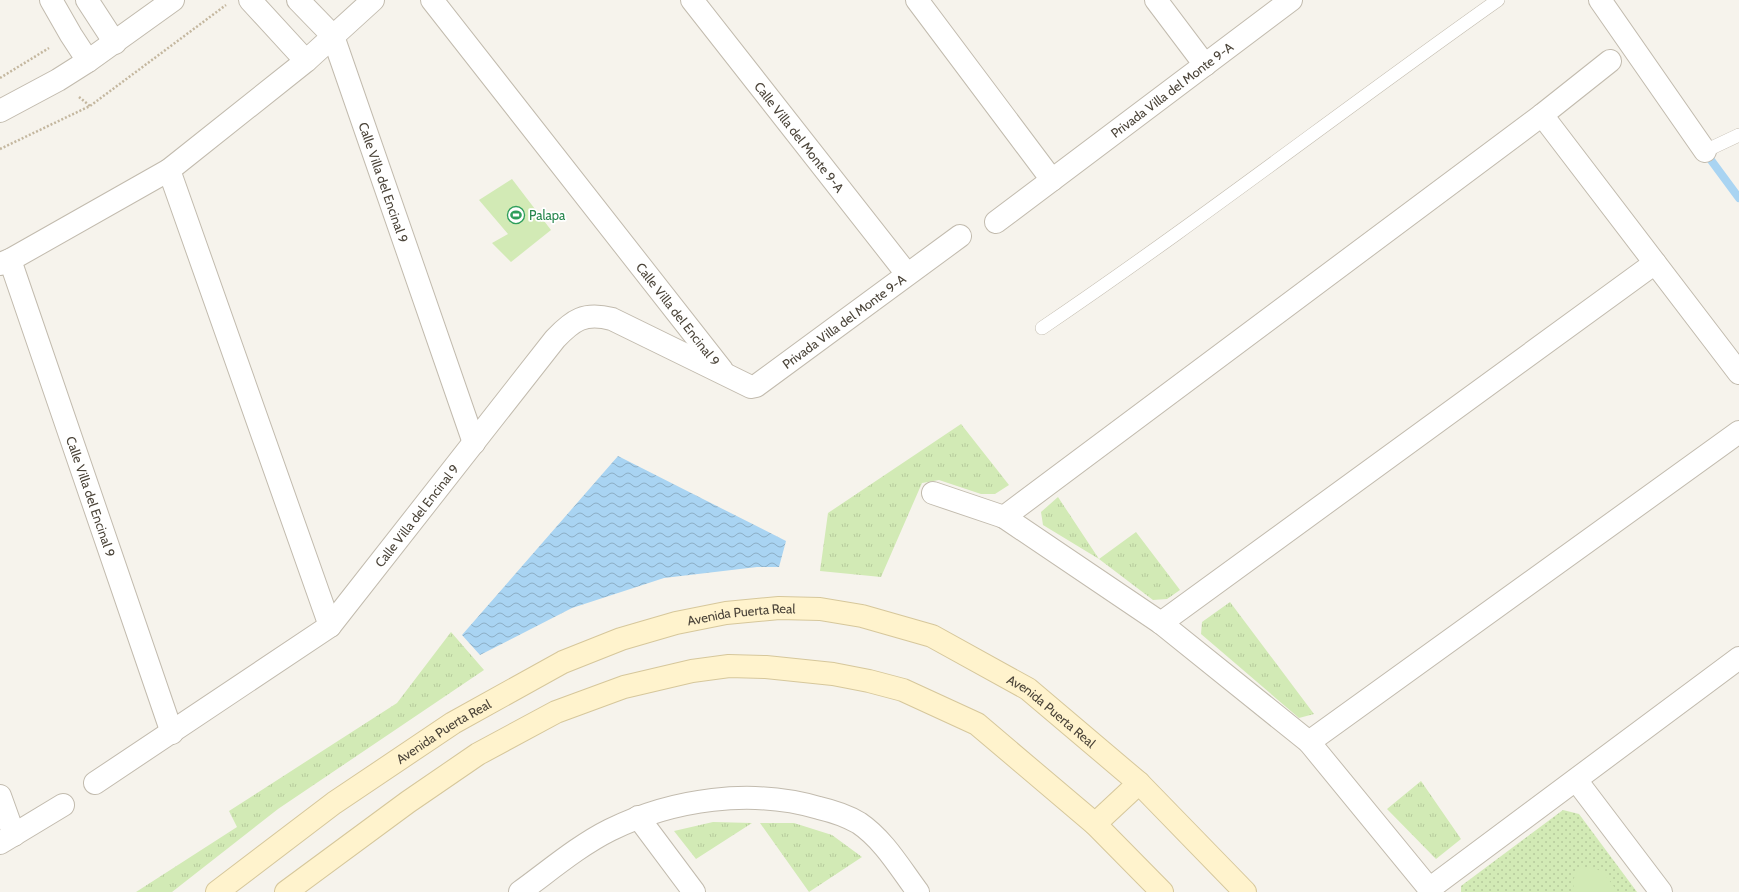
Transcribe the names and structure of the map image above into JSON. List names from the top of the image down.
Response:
{
  "streets": {
    "main road": ["Avenida Puerta Real"],
    "street": ["Privada Villa del Monte 9-A", "Calle Villa del Monte 9-A", "Calle Villa del Encinal 9"]
  },
  "crossings": [
    ["Privada Villa del Monte 9-A", "Calle Villa del Monte 9-A"],
    ["Privada Villa del Monte 9-A", "Calle Villa del Encinal 9"]
  ],
  "places": {
    "sports": ["Palapa"]
  }
}
